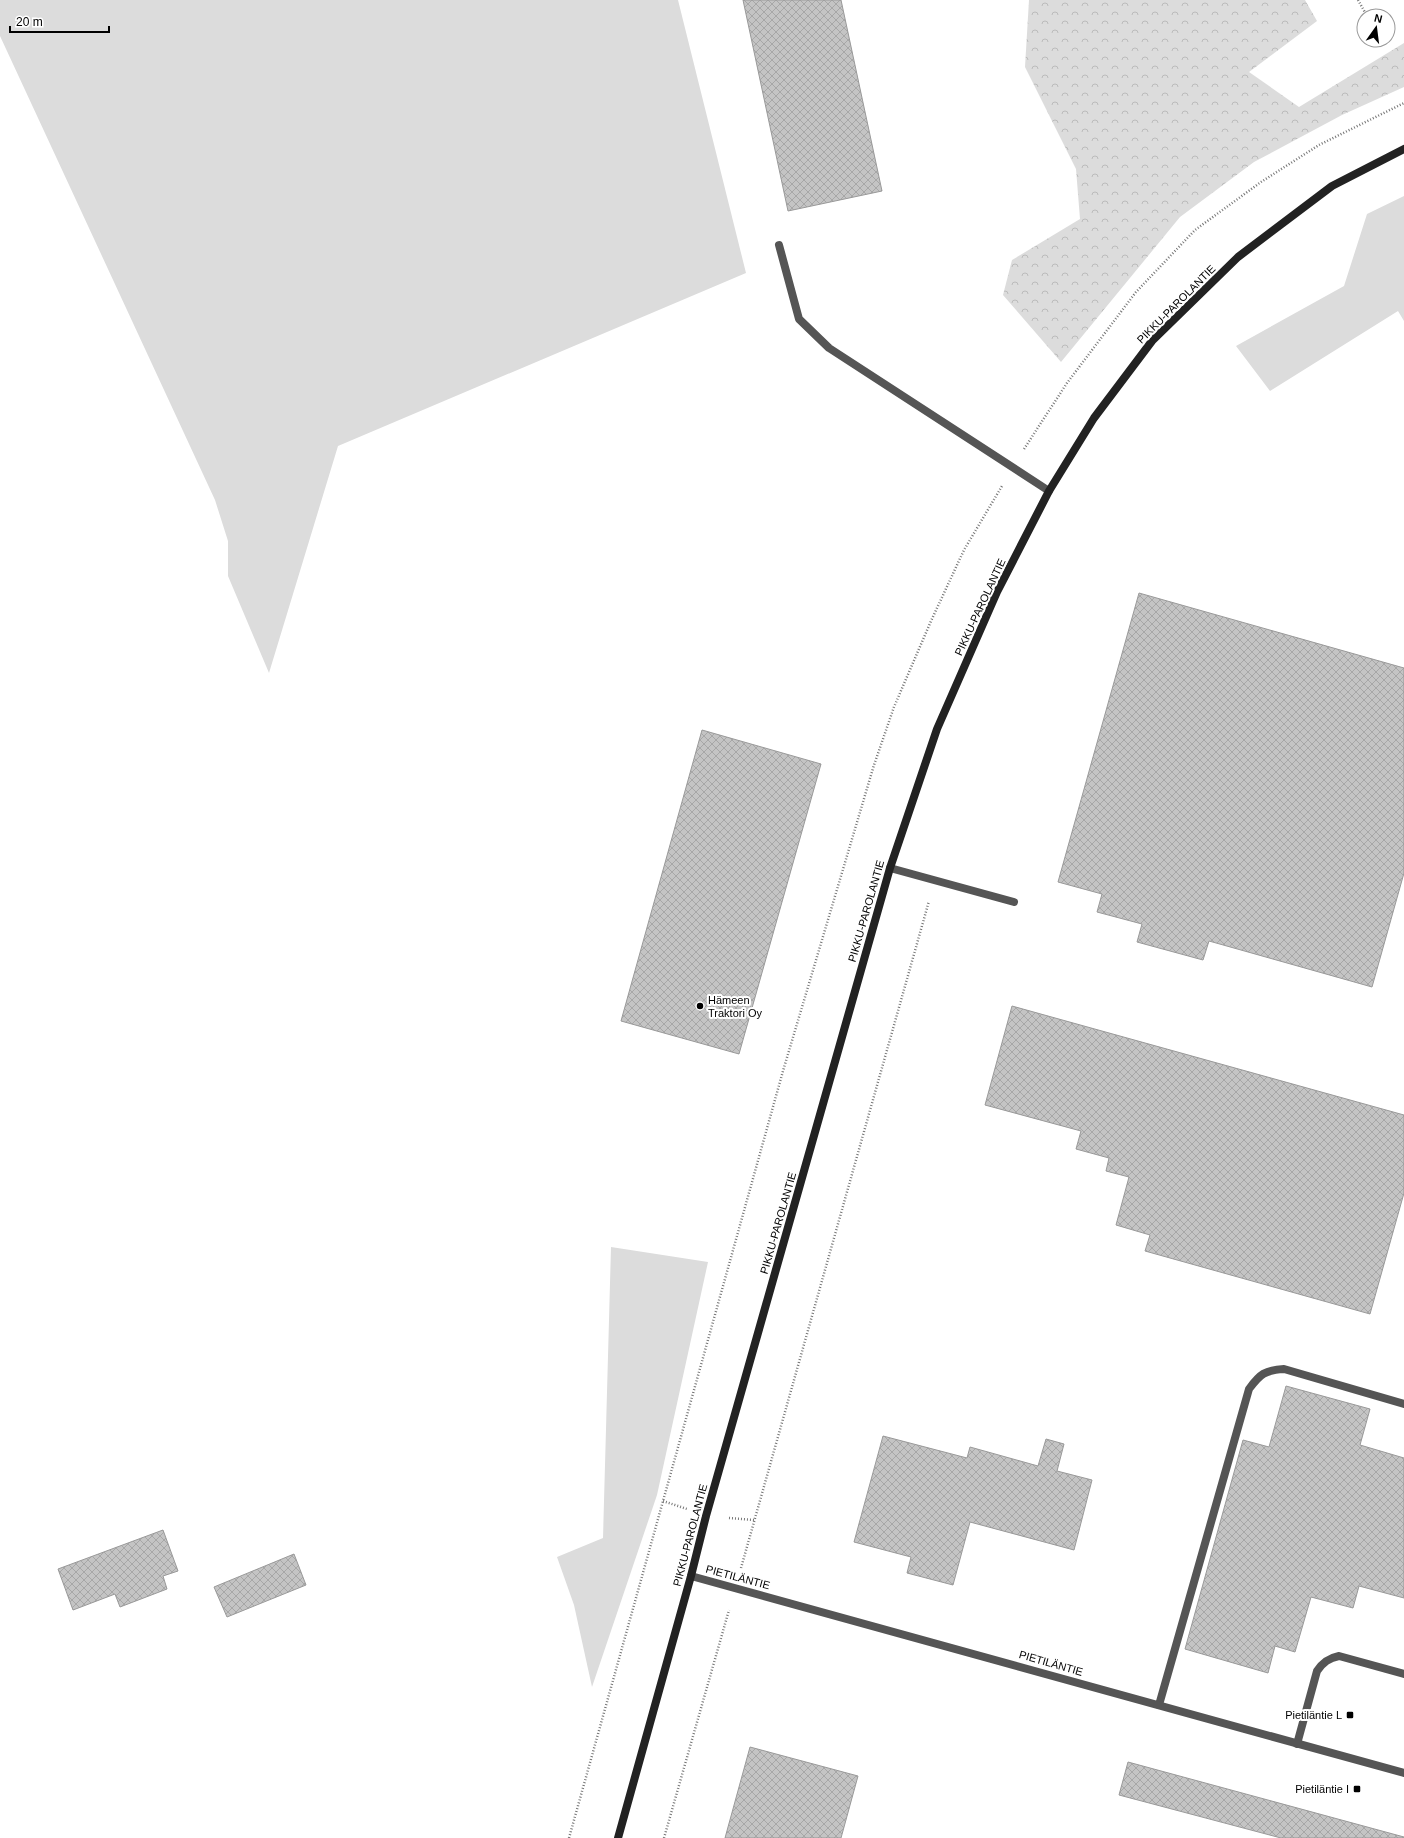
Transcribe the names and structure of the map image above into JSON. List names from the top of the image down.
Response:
{
  "streets": {
    "main road": ["PIKKU-PAROLANTIE"],
    "street": ["PIETILÄNTIE"]
  },
  "crossings": [
    ["PIKKU-PAROLANTIE", "PIETILÄNTIE"]
  ],
  "places": {
    "other": ["Hämeen Traktori Oy"],
    "transit": ["Pietiläntie L", "Pietiläntie I"]
  },
  "scale_bar": "20 m",
  "north": "top"
}
